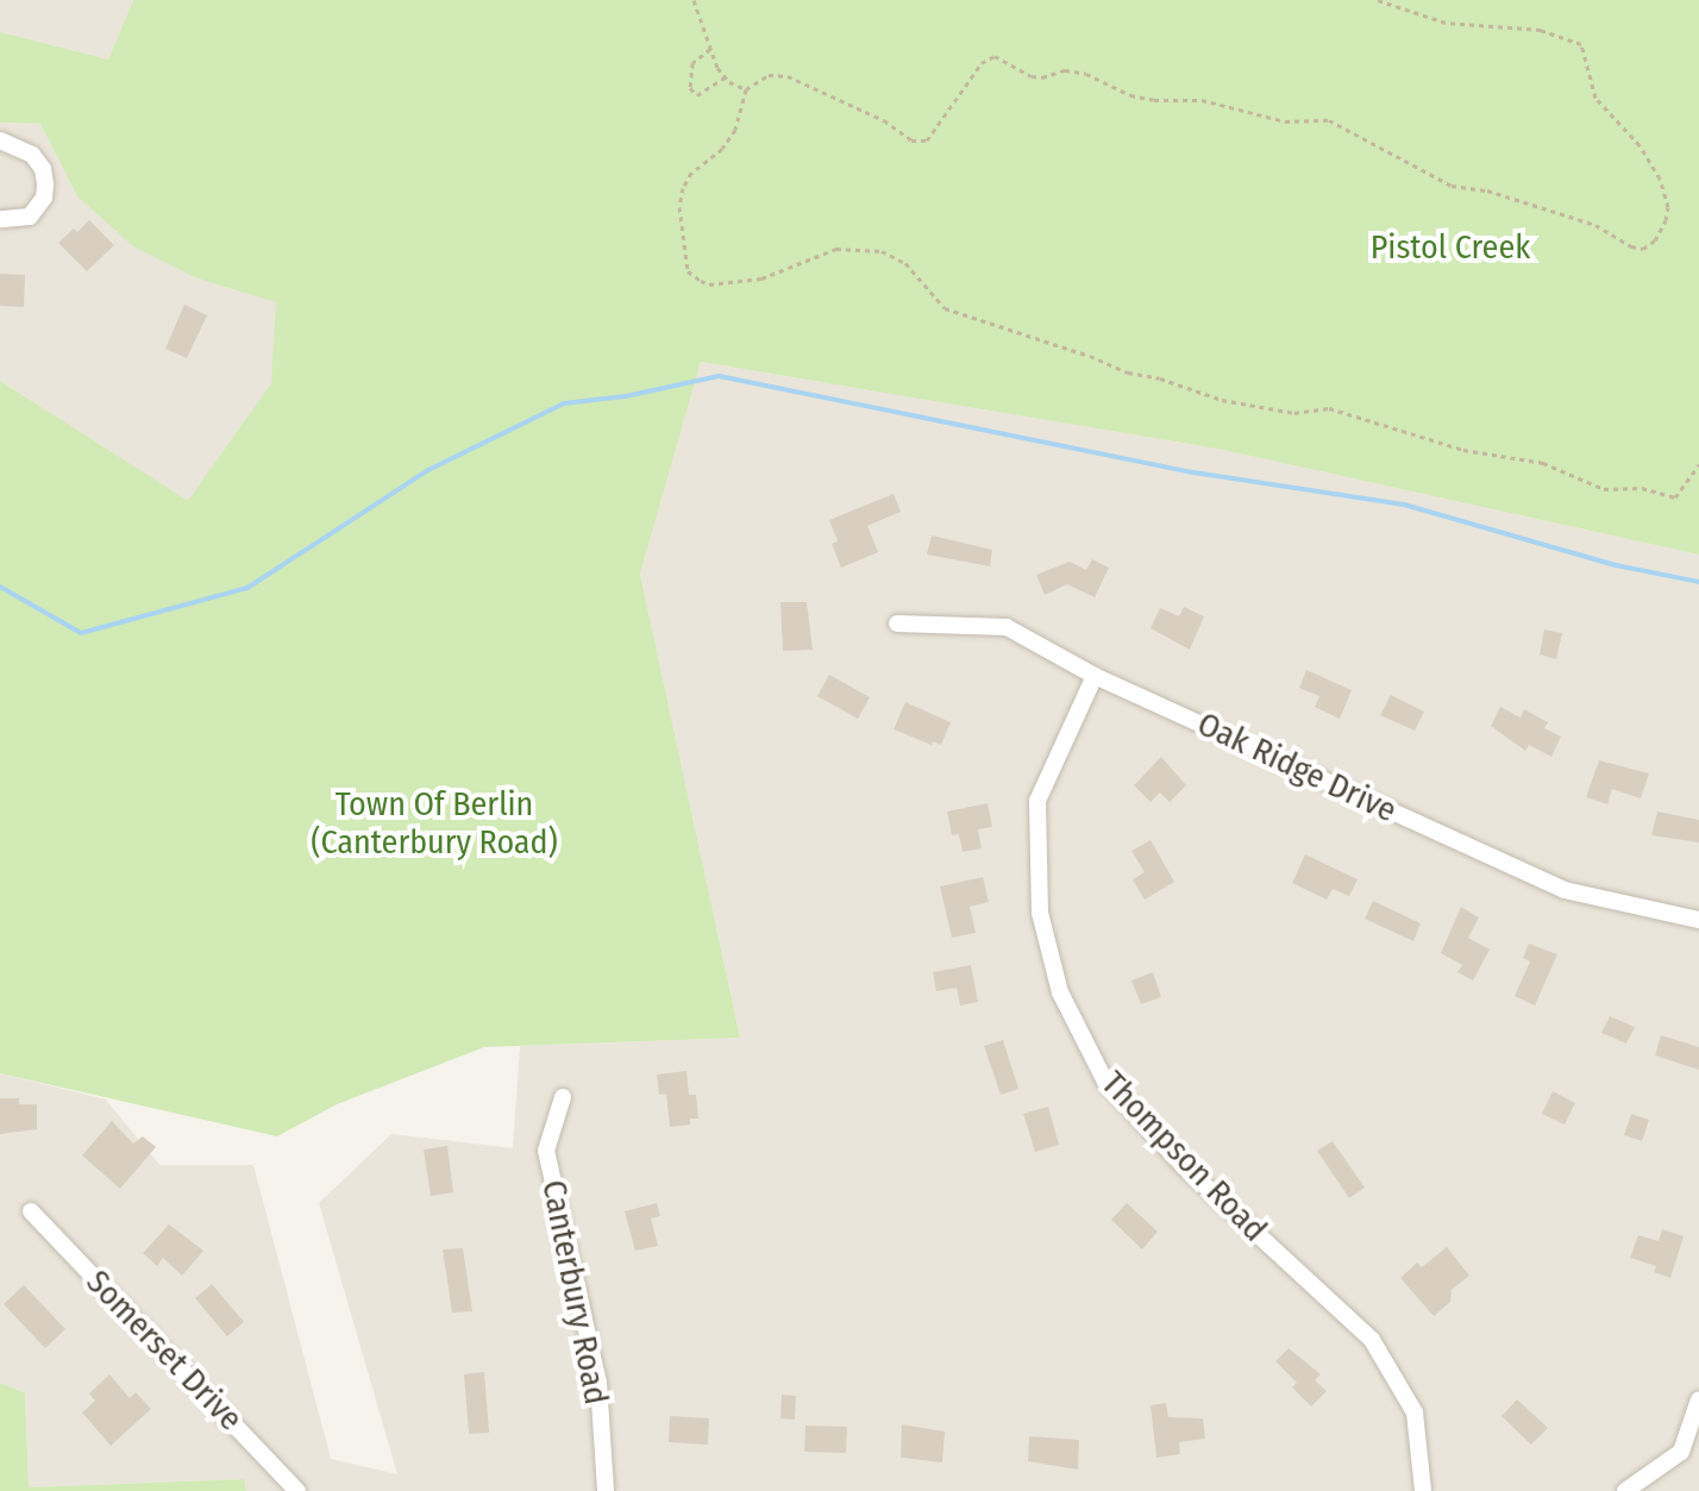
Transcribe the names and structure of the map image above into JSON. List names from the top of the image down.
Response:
{
  "streets": {
    "street": [
      "Oak Ridge Drive",
      "Thompson Road",
      "Canterbury Road",
      "Somerset Drive"
    ]
  },
  "crossings": [
    ["Oak Ridge Drive", "Thompson Road"]
  ],
  "parks": ["Pistol Creek", "Town Of Berlin (Canterbury Road)"]
}
